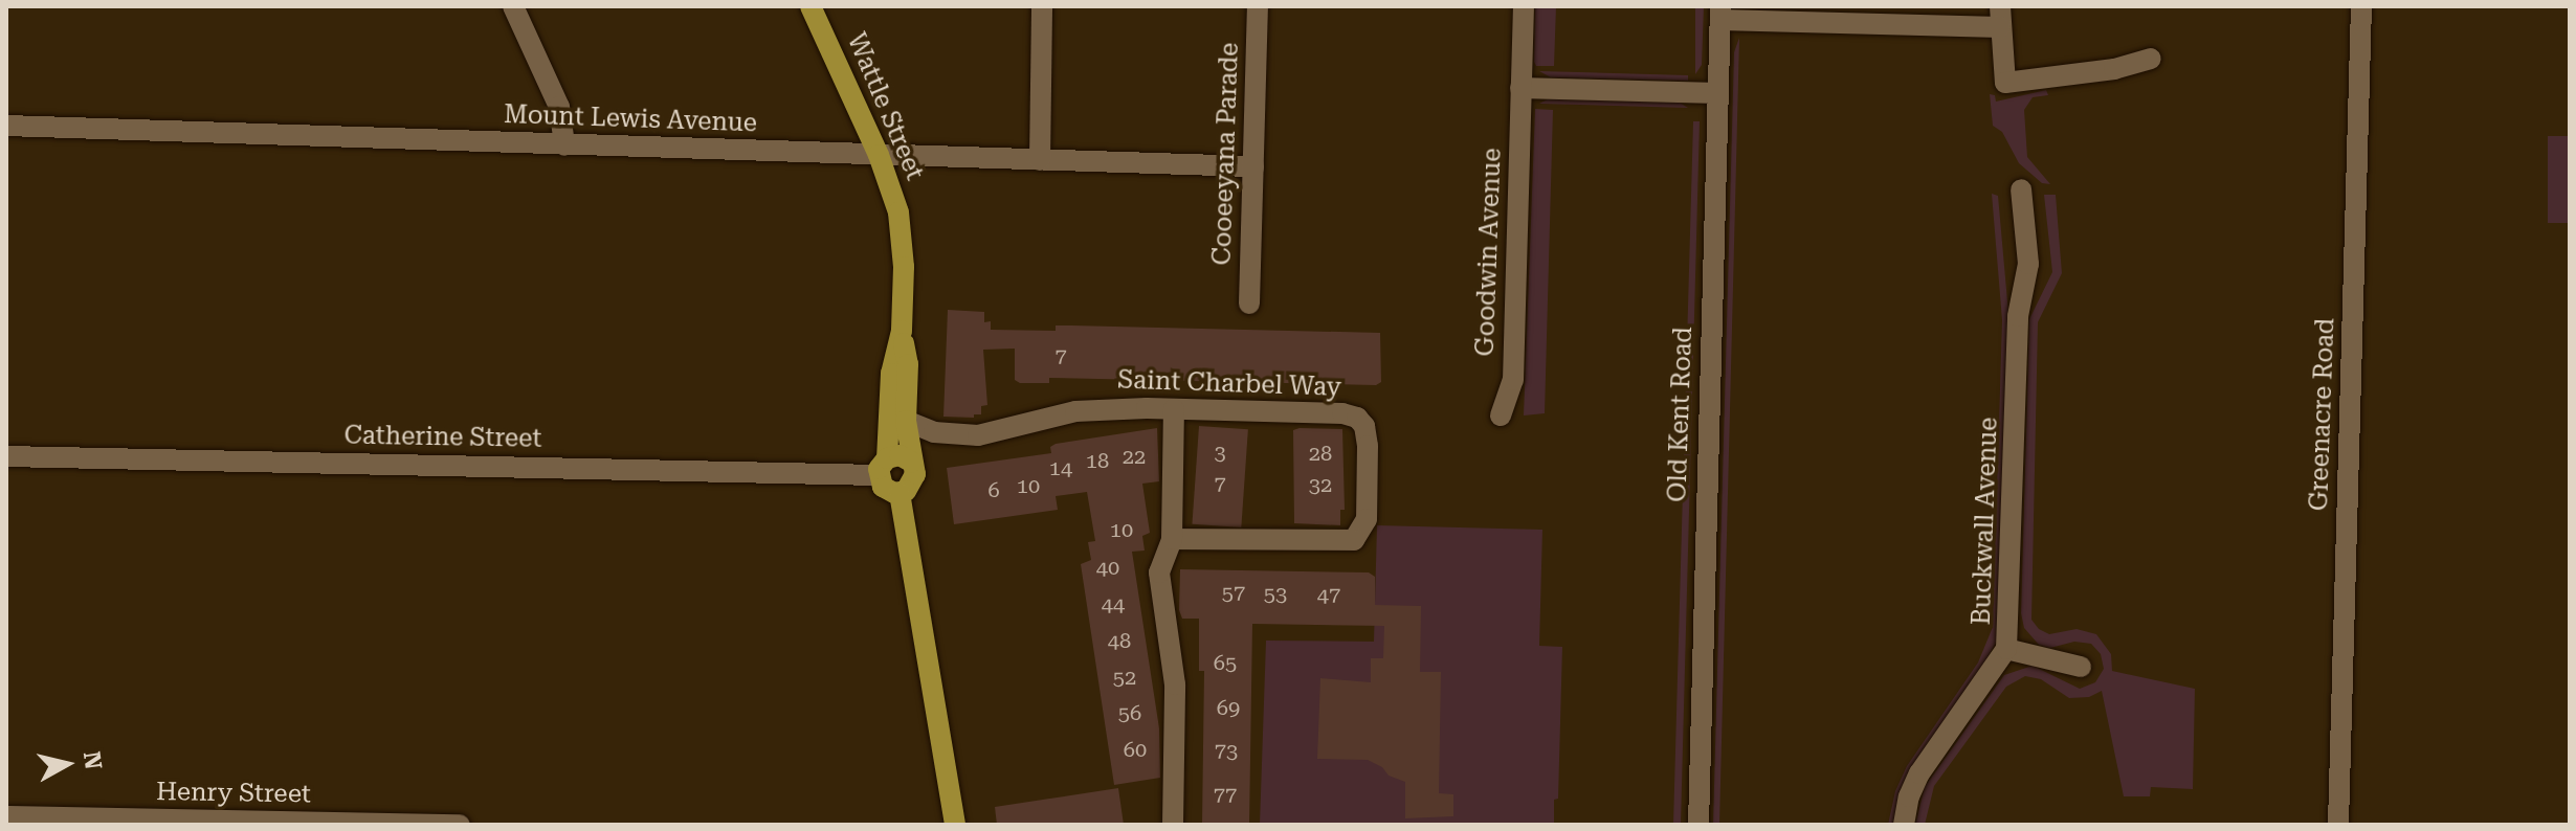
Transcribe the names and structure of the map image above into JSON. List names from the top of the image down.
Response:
{
  "streets": {
    "main road": ["Wattle Street"],
    "street": [
      "Mount Lewis Avenue",
      "Cooeeyana Parade",
      "Goodwin Avenue",
      "Saint Charbel Way",
      "Old Kent Road",
      "Greenacre Road",
      "Catherine Street",
      "Buckwall Avenue",
      "Henry Street"
    ]
  },
  "crossings": [
    ["Wattle Street", "Mount Lewis Avenue"],
    ["Wattle Street", "Saint Charbel Way"],
    ["Wattle Street", "Catherine Street"],
    ["Mount Lewis Avenue", "Cooeeyana Parade"]
  ],
  "house_numbers": [
    "7",
    "3",
    "28",
    "22",
    "18",
    "14",
    "7",
    "32",
    "10",
    "6",
    "10",
    "40",
    "57",
    "53",
    "47",
    "44",
    "48",
    "65",
    "52",
    "69",
    "56",
    "60",
    "73",
    "77"
  ],
  "north": "right"
}
